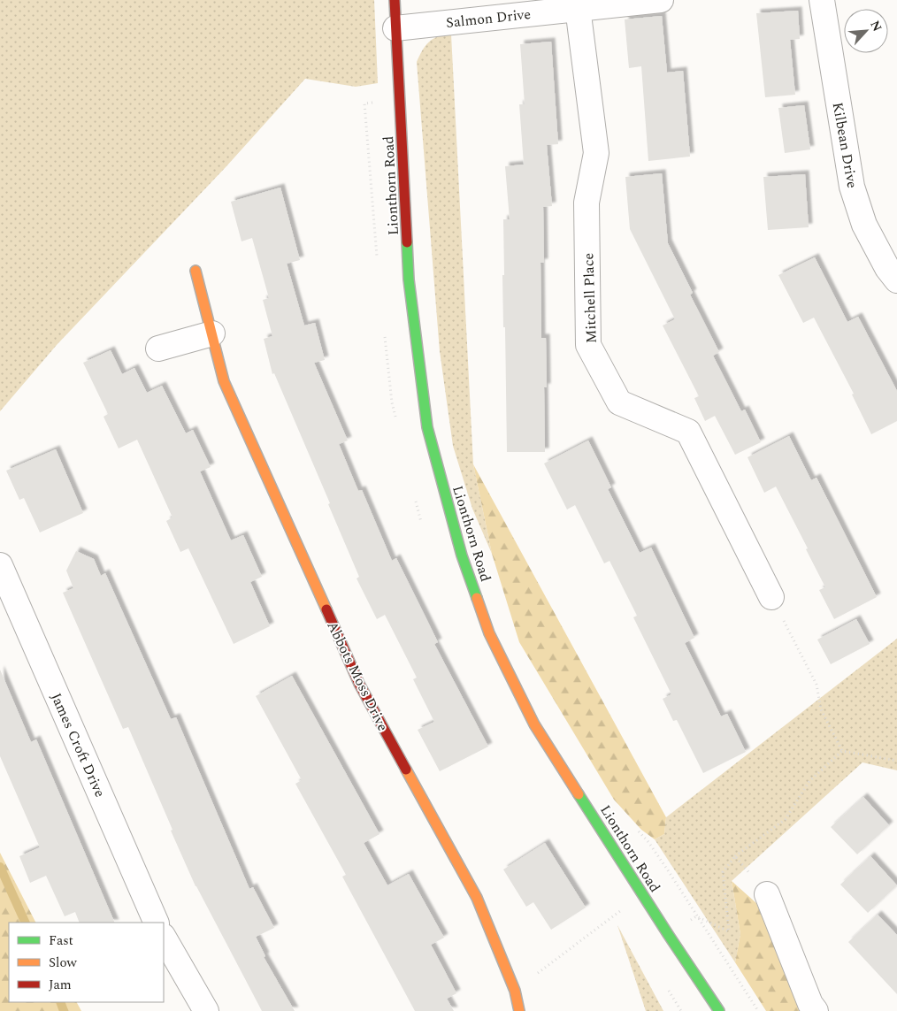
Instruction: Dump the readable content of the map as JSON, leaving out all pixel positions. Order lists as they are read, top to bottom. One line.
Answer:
{"streets":{"street":["Salmon Drive","Kilbean Drive","Lionthorn Road","Mitchell Place","Abbots Moss Drive","James Croft Drive"]},"crossings":[["Salmon Drive","Lionthorn Road"],["Salmon Drive","Mitchell Place"]],"legend":["Fast","Slow","Jam"],"north":"top right"}
